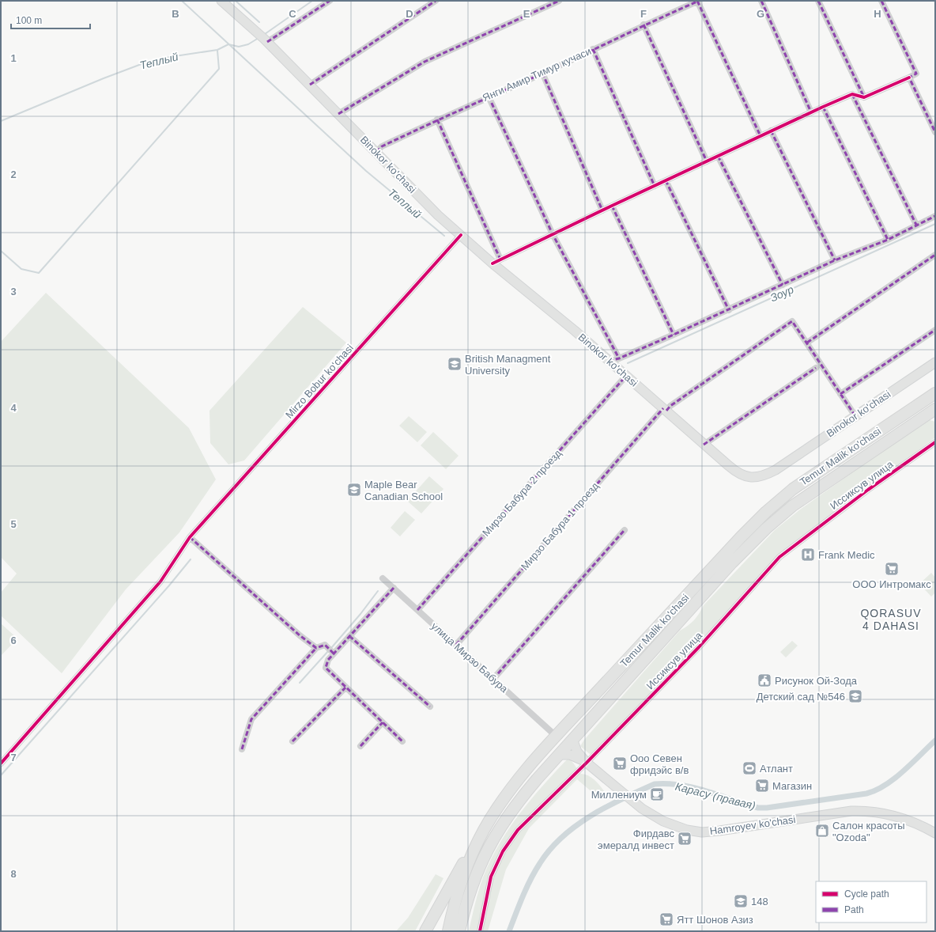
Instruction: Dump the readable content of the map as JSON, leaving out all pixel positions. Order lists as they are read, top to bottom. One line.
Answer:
{"streets":{"highway":["Temur Malik ko'chasi"],"main road":["Binokor ko'chasi","Hamroyev ko'chasi"],"street":["Янги Амир Тимур кучаси","Mirzo Bobur ko‘chasi","Иссиксув улица","Мирзо Бабура 2 проезд","Мирзо Бабура 1 проезд","улица Мирзо Бабура"]},"crossings":[["Янги Амир Тимур кучаси","Binokor ko'chasi"],["Binokor ko'chasi","Mirzo Bobur ko‘chasi"],["Binokor ko'chasi","Мирзо Бабура 2 проезд"],["Binokor ko'chasi","Мирзо Бабура 1 проезд"],["Temur Malik ko'chasi","улица Мирзо Бабура"],["Temur Malik ko'chasi","Hamroyev ko'chasi"],["Иссиксув улица","Hamroyev ko'chasi"],["Мирзо Бабура 2 проезд","улица Мирзо Бабура"],["Мирзо Бабура 1 проезд","улица Мирзо Бабура"]],"districts":["QORASUV 4 DAHASI"],"water":["Теплый","Зоур","Карасу (правая)"],"places":{"school or university":["British Managment University","Maple Bear Canadian School","Детский сад №546","148"],"hospital":["Frank Medic"],"supermarket":["ООО Интромакс","Ооо Севен фридэйс в/в","Магазин","Фирдавс эмералд инвест","Ятт Шонов Азиз"],"public building":["Рисунок Ой-Зода"],"sports":["Атлант"],"cafe":["Миллениум"],"shop":["Салон красоты \"Ozoda\""]},"legend":["Cycle path","Path"],"scale_bar":"100 m","grid":{"columns":["B","C","D","E","F","G","H"],"rows":["1","2","3","4","5","6","7","8"]}}
